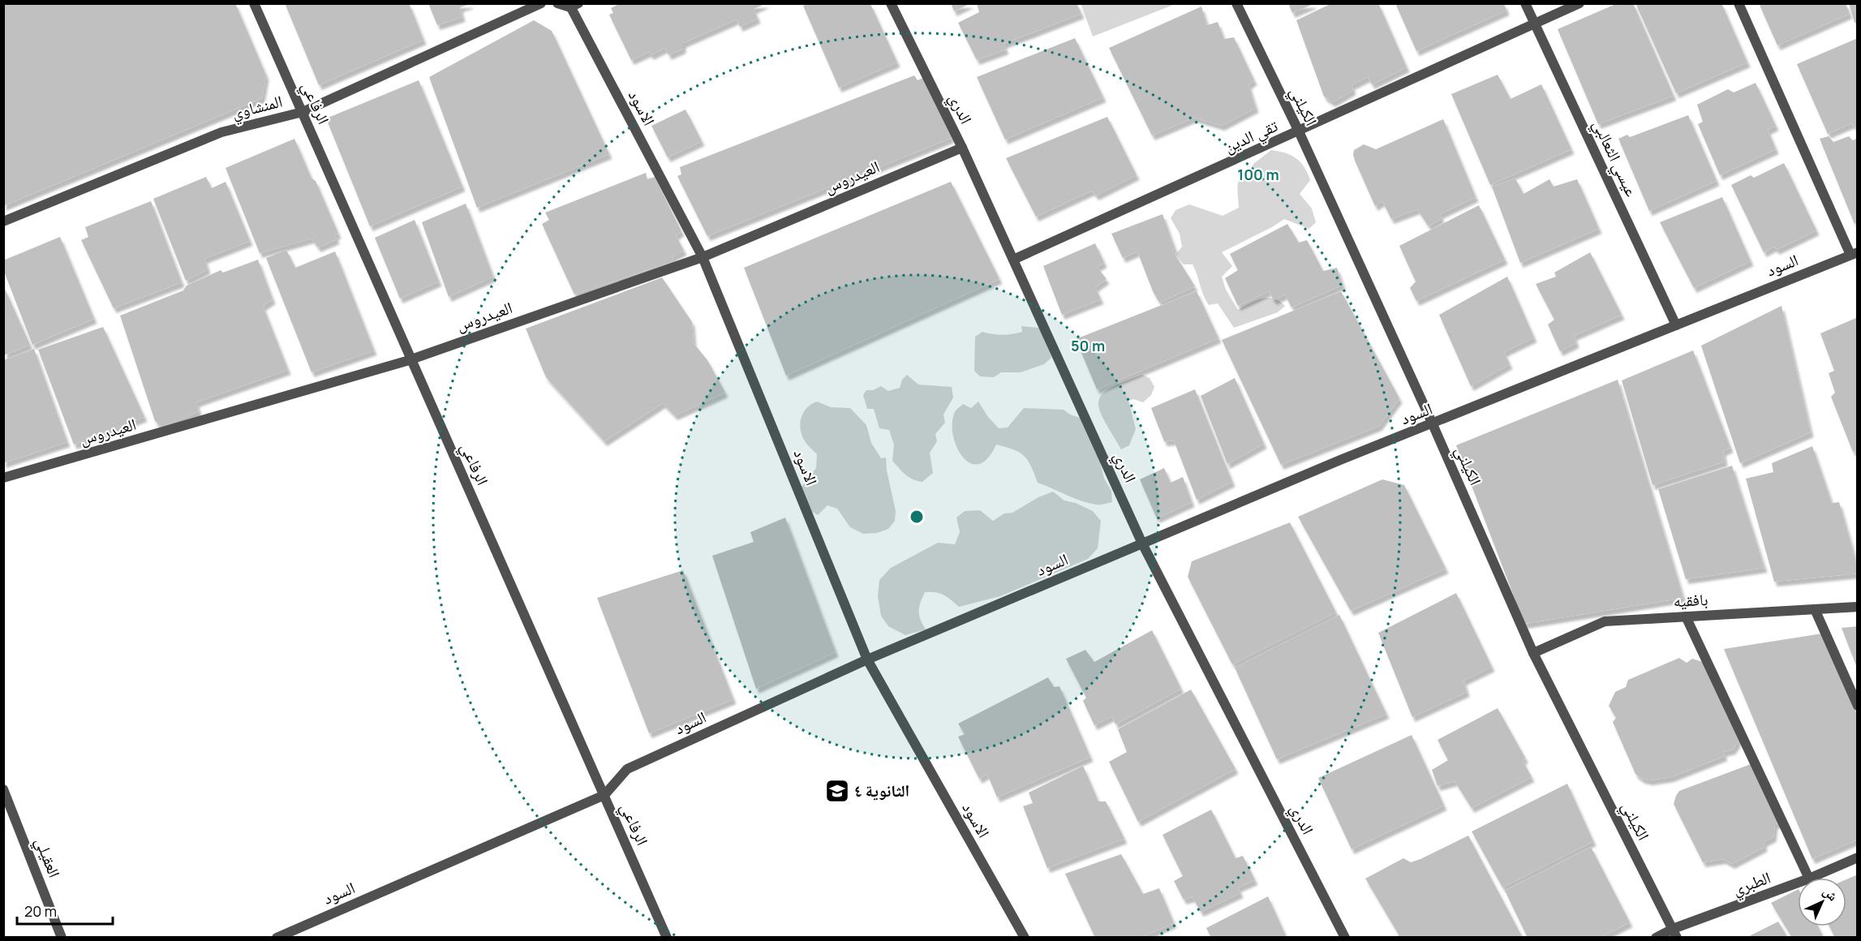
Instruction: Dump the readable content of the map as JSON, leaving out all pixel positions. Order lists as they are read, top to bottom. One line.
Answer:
{"streets":{"street":["الرفاعي","الكيلني","المنشاوي","الاسود","الدري","تقي الدين","عيسي الثعالبي","العيدروس","السود","بافقيه","العقيلي","الطبري"]},"crossings":[["الرفاعي","المنشاوي"],["الرفاعي","العيدروس"],["الرفاعي","السود"],["الكيلني","تقي الدين"],["الكيلني","السود"],["الكيلني","بافقيه"],["الكيلني","الطبري"],["الاسود","العيدروس"],["الاسود","السود"],["الدري","تقي الدين"],["الدري","العيدروس"],["الدري","السود"],["تقي الدين","عيسي الثعالبي"],["عيسي الثعالبي","السود"]],"places":{"school or university":["الثانوية ٤"]},"scale_bar":"20 m","north":"top right","rings":["100 m","50 m"]}
